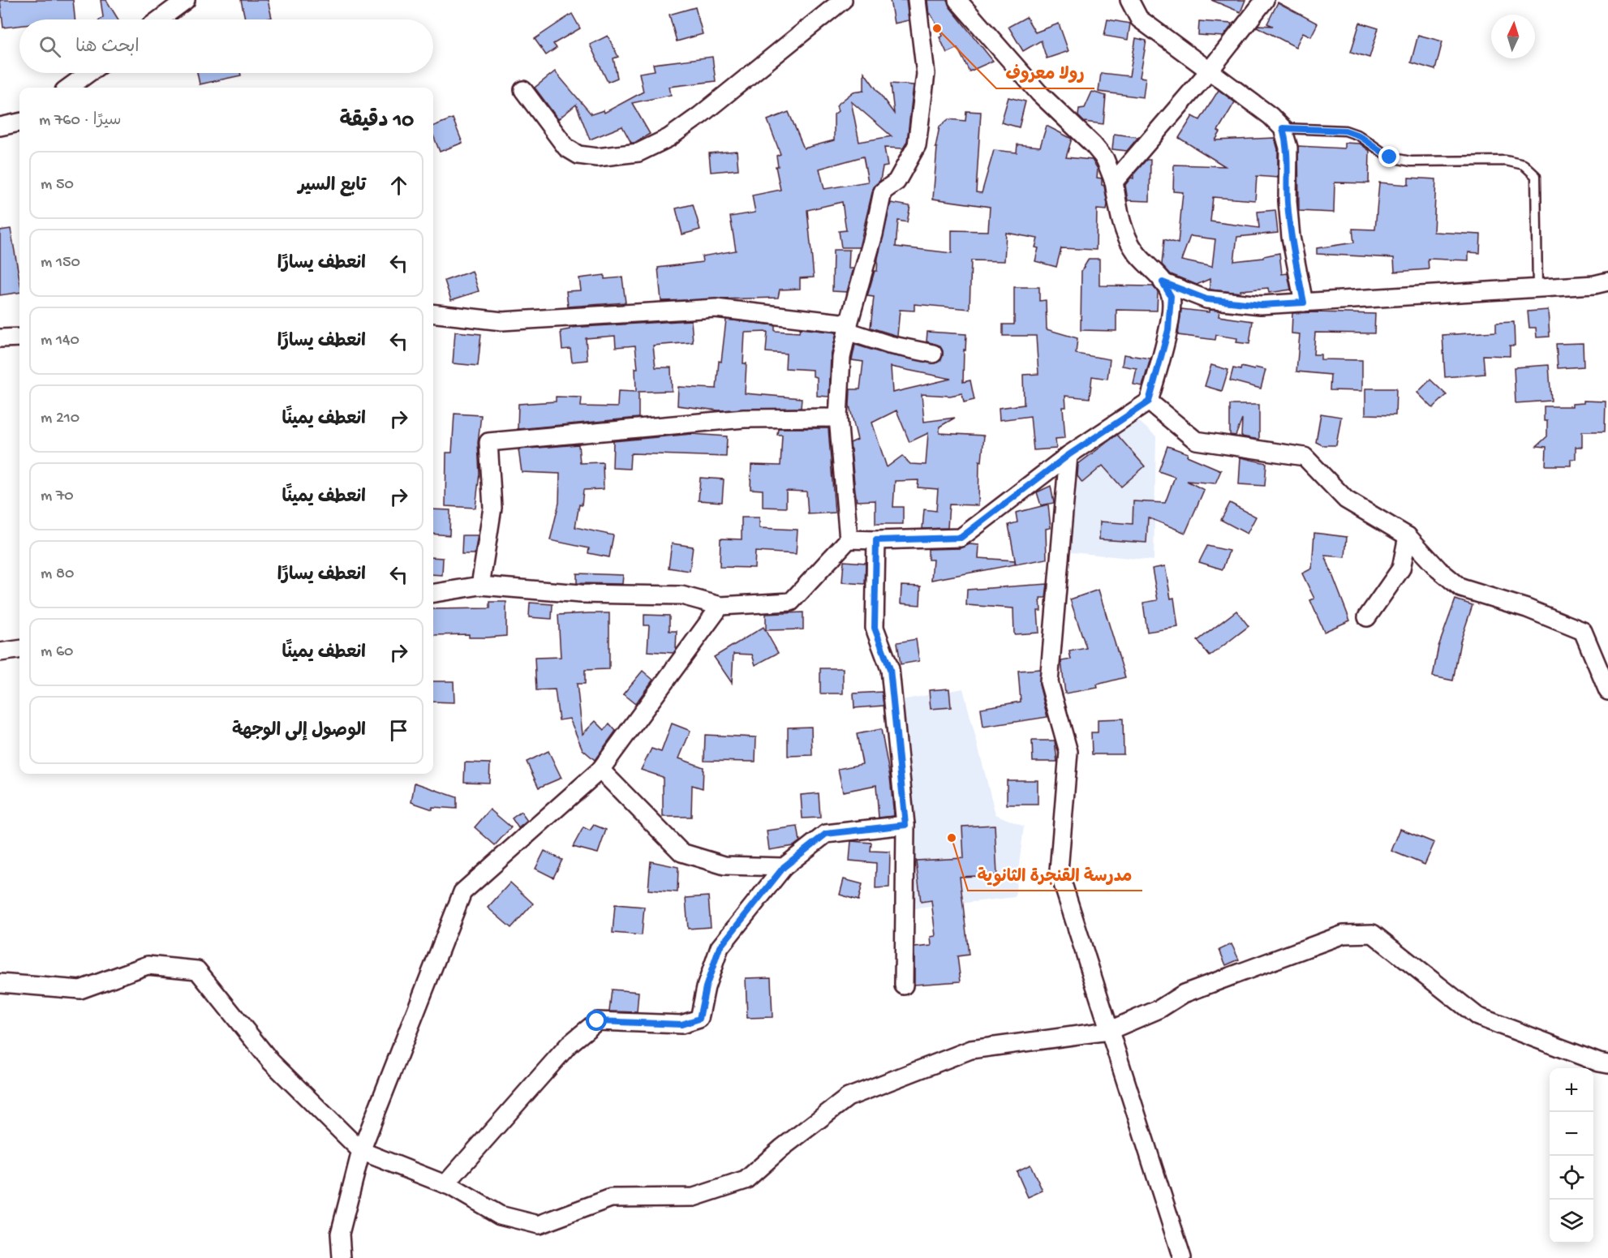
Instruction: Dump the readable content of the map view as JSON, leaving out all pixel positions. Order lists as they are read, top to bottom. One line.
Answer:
{"places":["رولا معروف","مدرسة القنجرة الثانوية"],"north":"top","page":{"search":"ابحث هنا","heading":["10 دقيقة","سيرًا · 760 m"],"list":[["تابع السير","50 m"],["انعطف يسارًا","150 m"],["انعطف يسارًا","140 m"],["انعطف يمينًا","210 m"],["انعطف يمينًا","70 m"],["انعطف يسارًا","80 m"],["انعطف يمينًا","60 m"],"الوصول إلى الوجهة"],"map_buttons":["+","−"]}}
